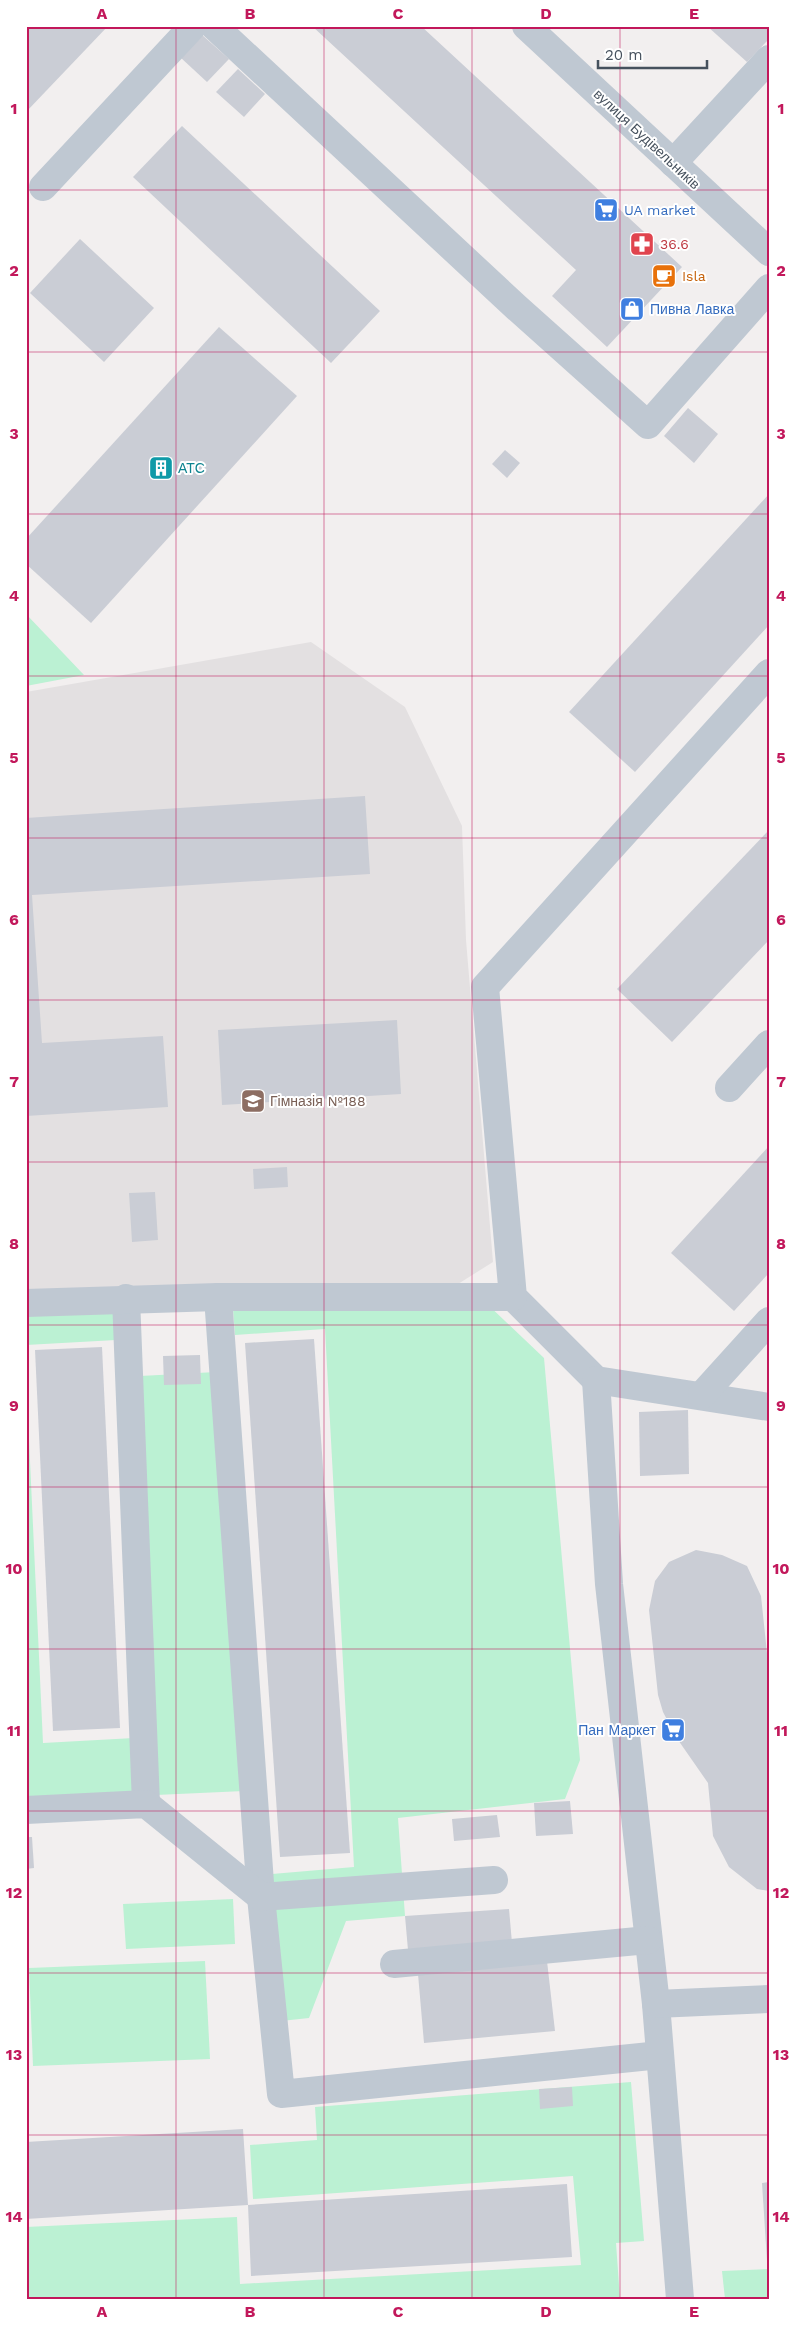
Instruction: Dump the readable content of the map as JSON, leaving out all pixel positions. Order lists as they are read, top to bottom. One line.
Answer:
{"streets":{"street":["вулиця Будівельників"]},"places":{"supermarket":["UA market","Пан Маркет"],"pharmacy":["36.6"],"cafe":["Isla"],"shop":["Пивна Лавка"],"building":["АТС"],"school or university":["Гімназія №188"]},"scale_bar":"20 m","grid":{"columns":["A","B","C","D","E"],"rows":["1","2","3","4","5","6","7","8","9","10","11","12","13","14"]}}
